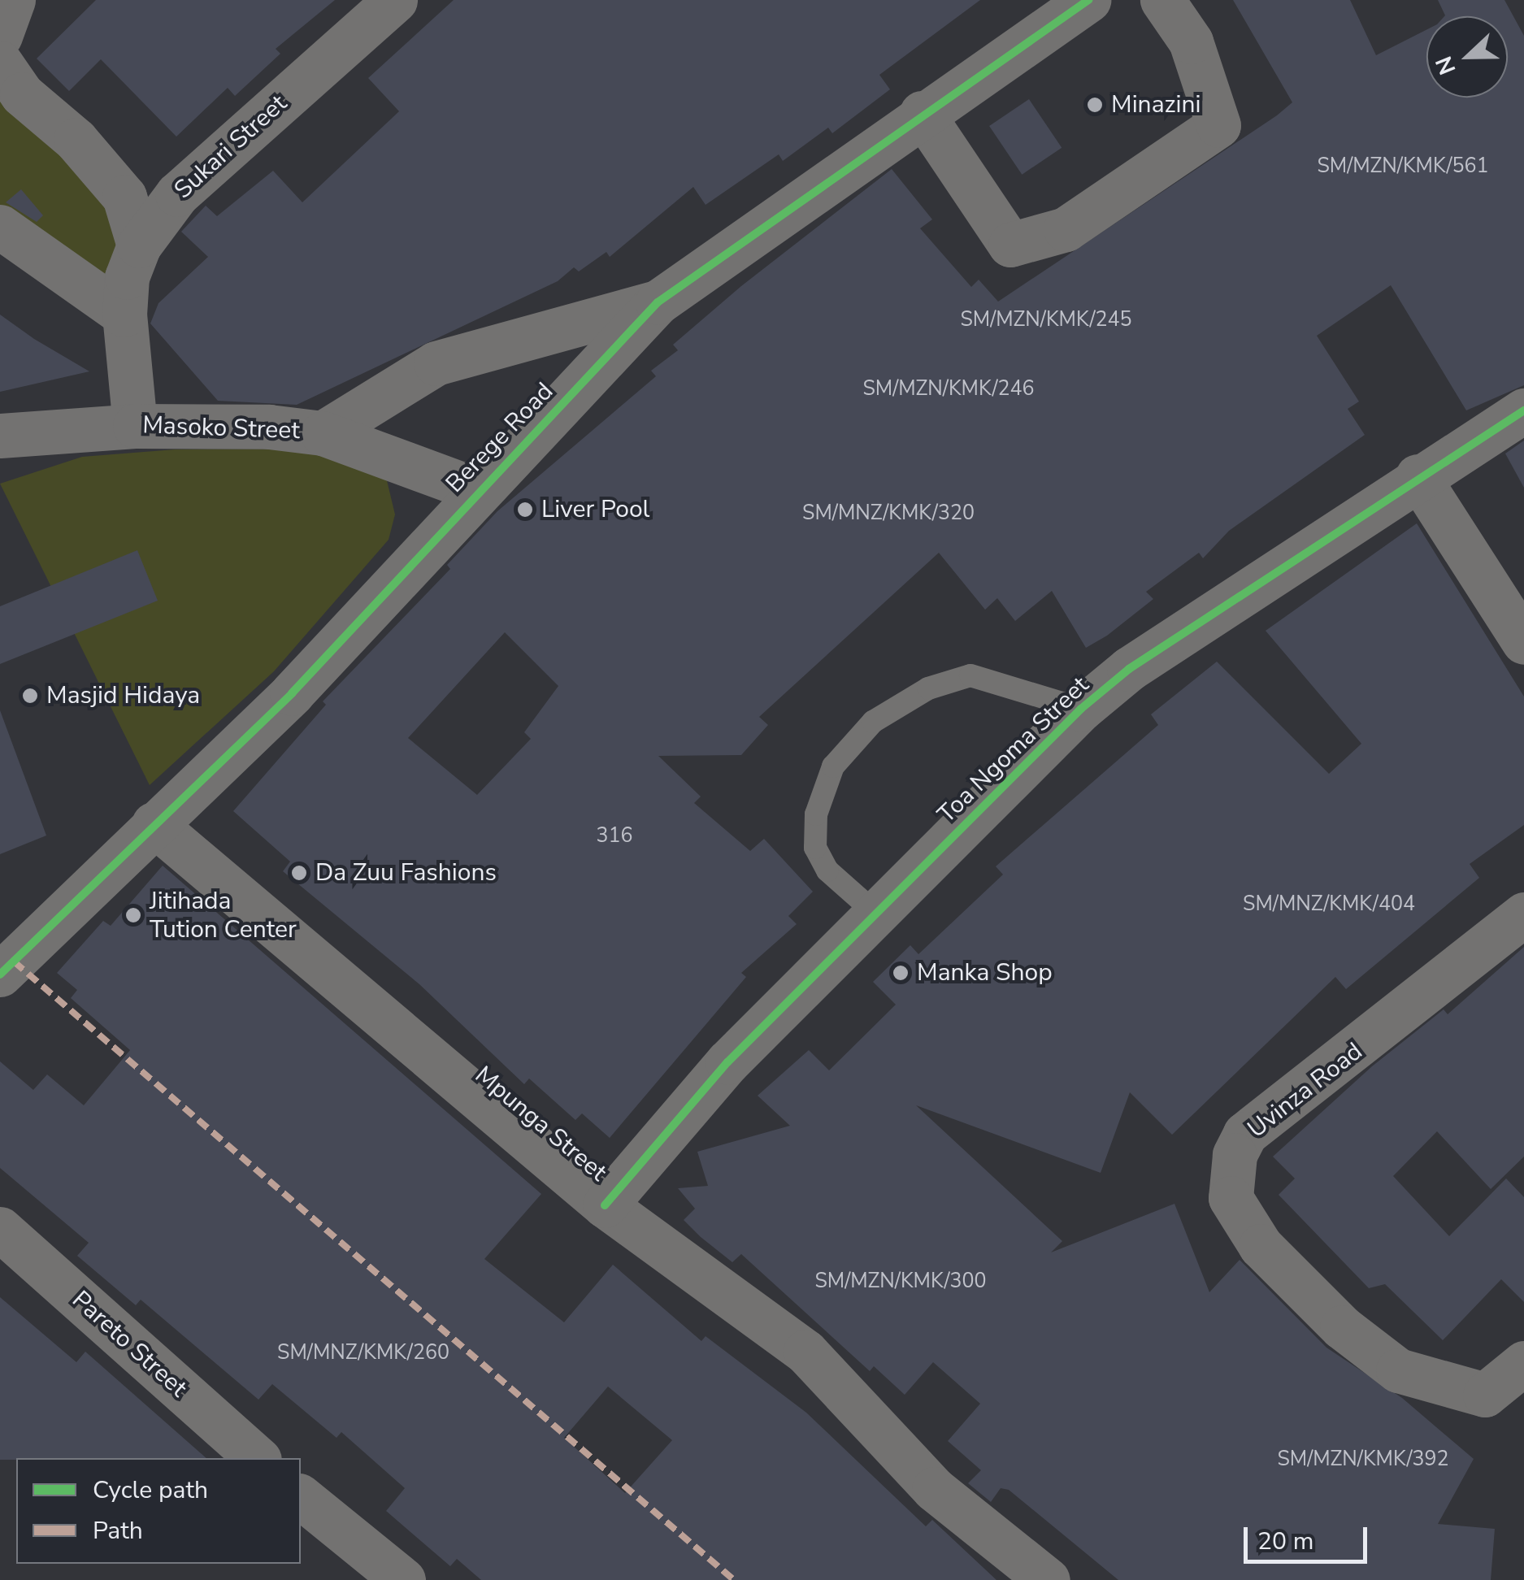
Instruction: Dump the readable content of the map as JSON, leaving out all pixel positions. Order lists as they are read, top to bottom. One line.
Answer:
{"streets":{"street":["Sukari Street","Masoko Street","Berege Road","Toa Ngoma Street","Uvinza Road","Mpunga Street","Pareto Street"]},"crossings":[["Sukari Street","Masoko Street"],["Masoko Street","Berege Road"],["Berege Road","Mpunga Street"],["Toa Ngoma Street","Mpunga Street"]],"places":["Minazini","Liver Pool","Masjid Hidaya","Da Zuu Fashions","Jitihada Tution Center","Manka Shop"],"house_numbers":["SM/MZN/KMK/561","SM/MZN/KMK/245","SM/MZN/KMK/246","SM/MNZ/KMK/320","316","SM/MNZ/KMK/404","SM/MZN/KMK/300","SM/MNZ/KMK/260","SM/MZN/KMK/392"],"legend":["Cycle path","Path"],"scale_bar":"20 m","north":"left"}
